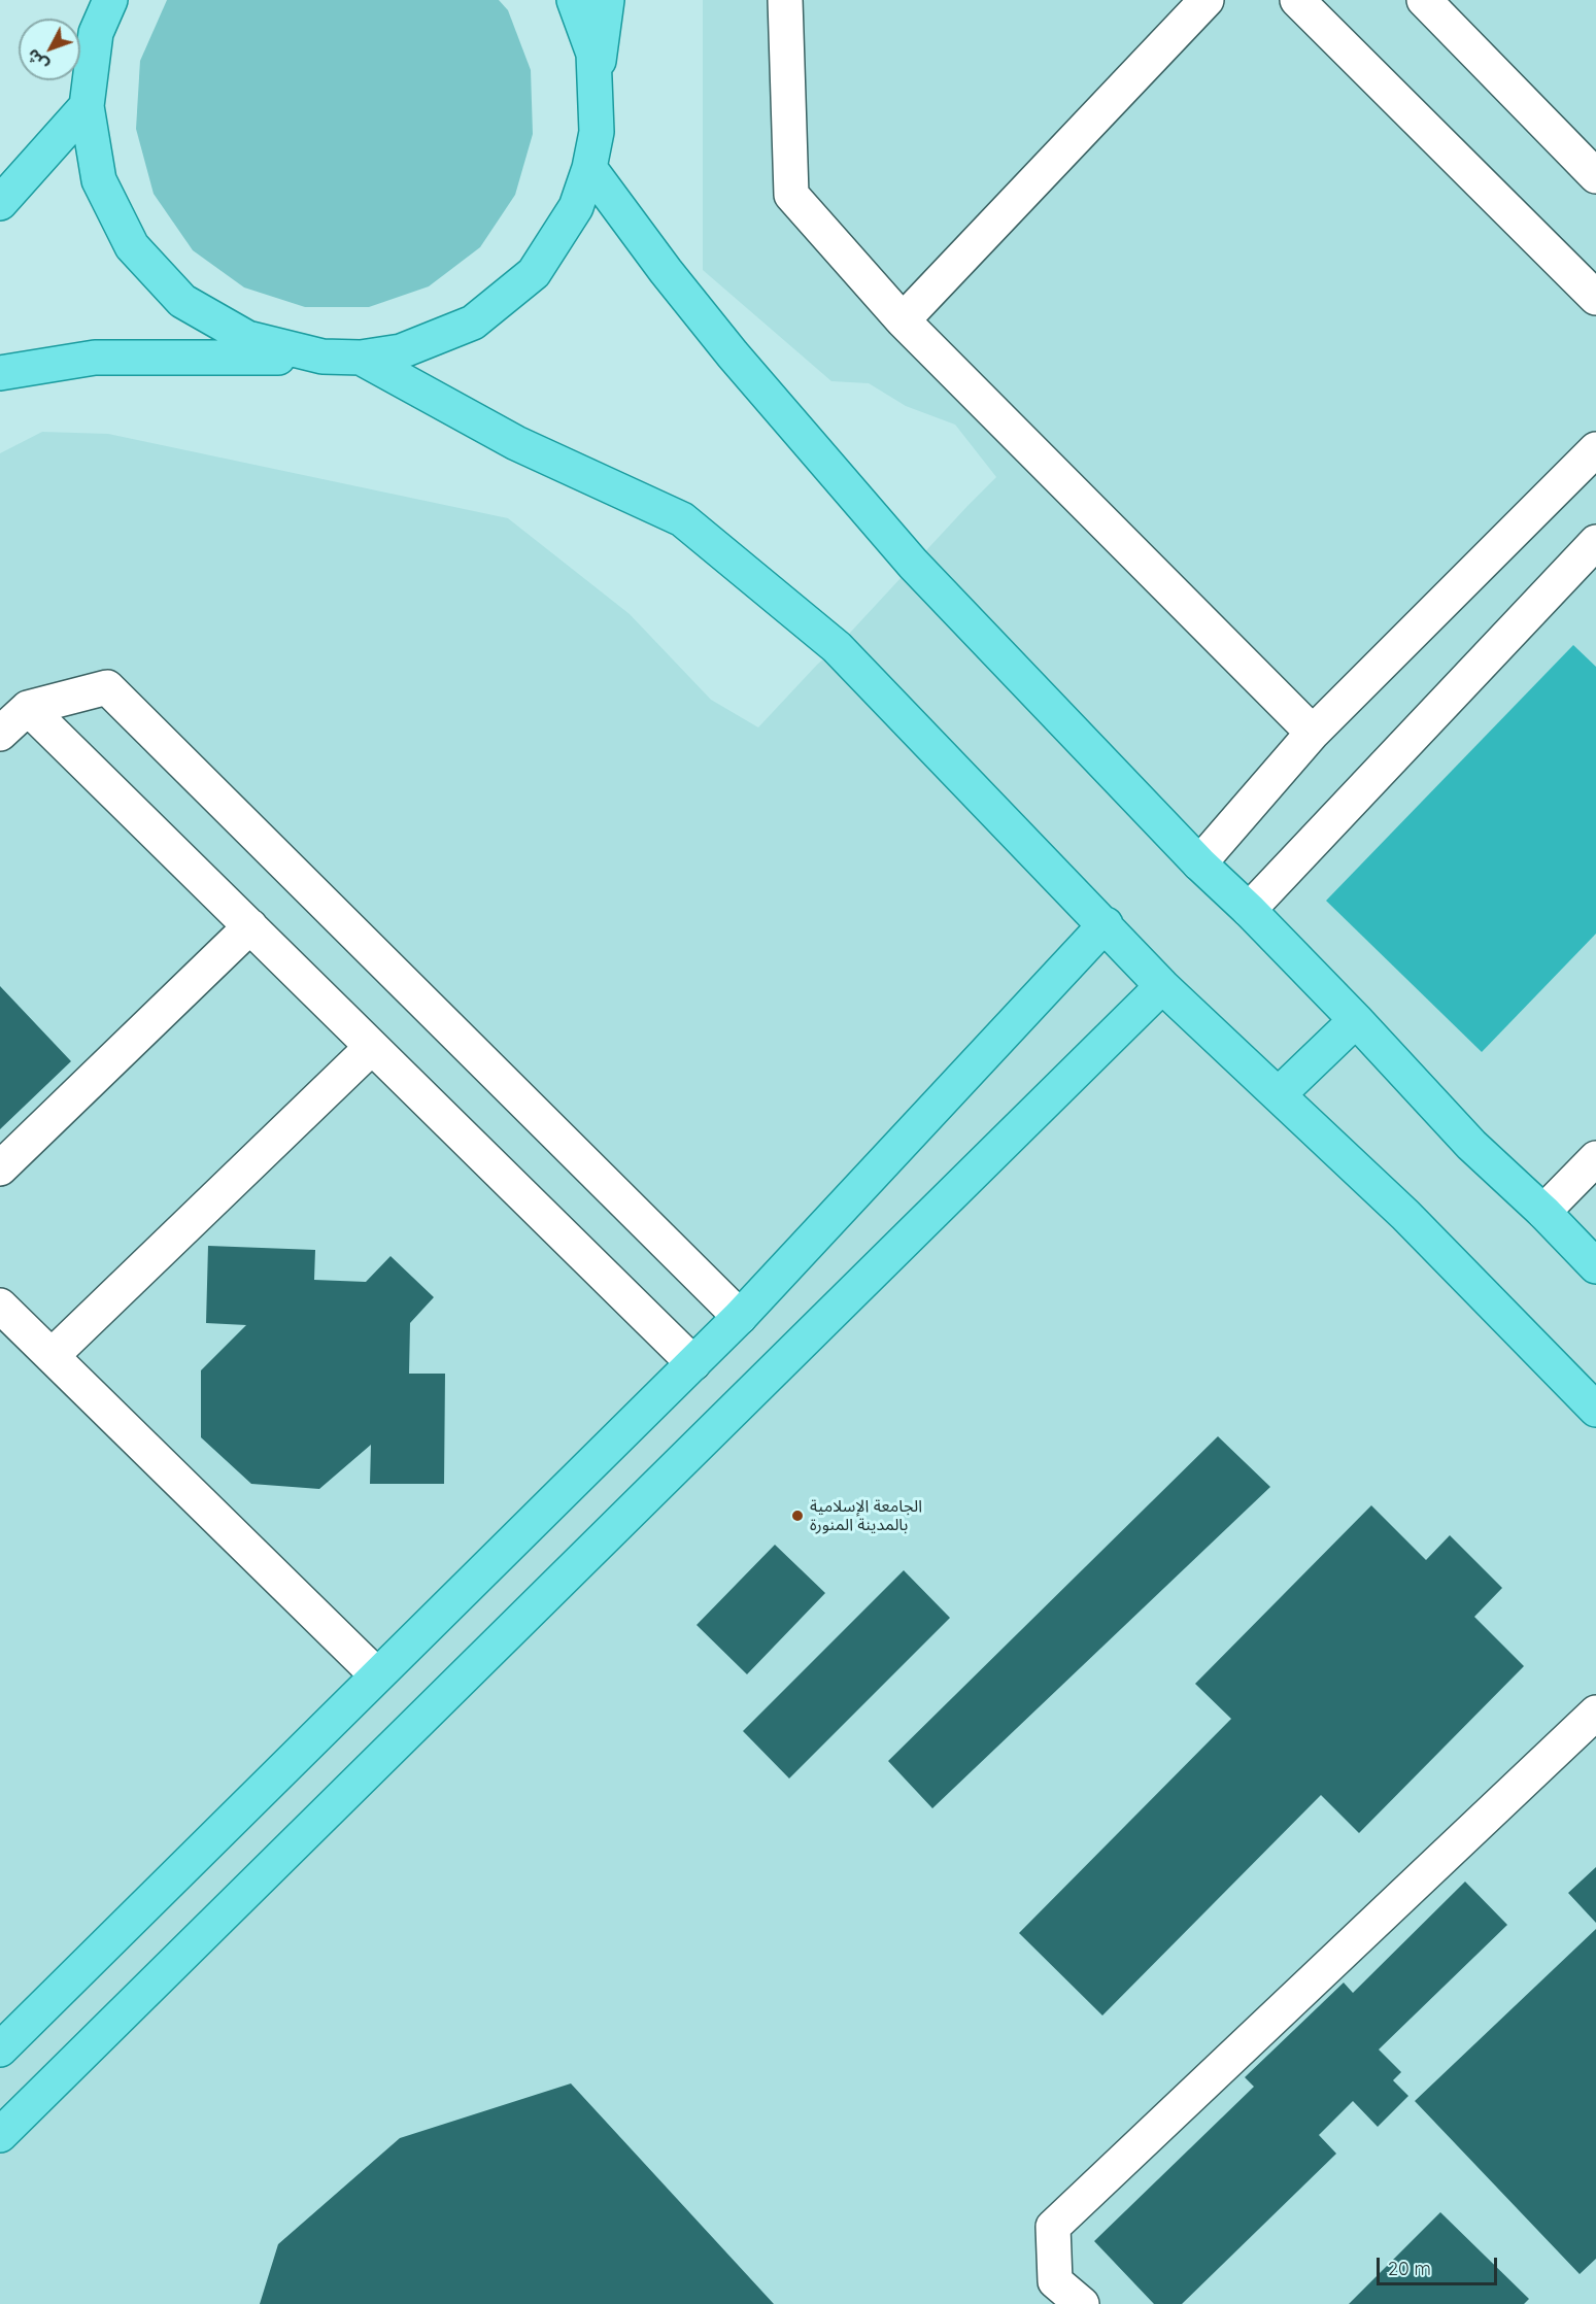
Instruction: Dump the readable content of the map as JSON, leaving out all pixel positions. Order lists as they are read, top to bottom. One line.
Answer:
{"places":["الجامعة الإسلامية بالمدينة المنورة"],"scale_bar":"20 m","north":"bottom left"}
